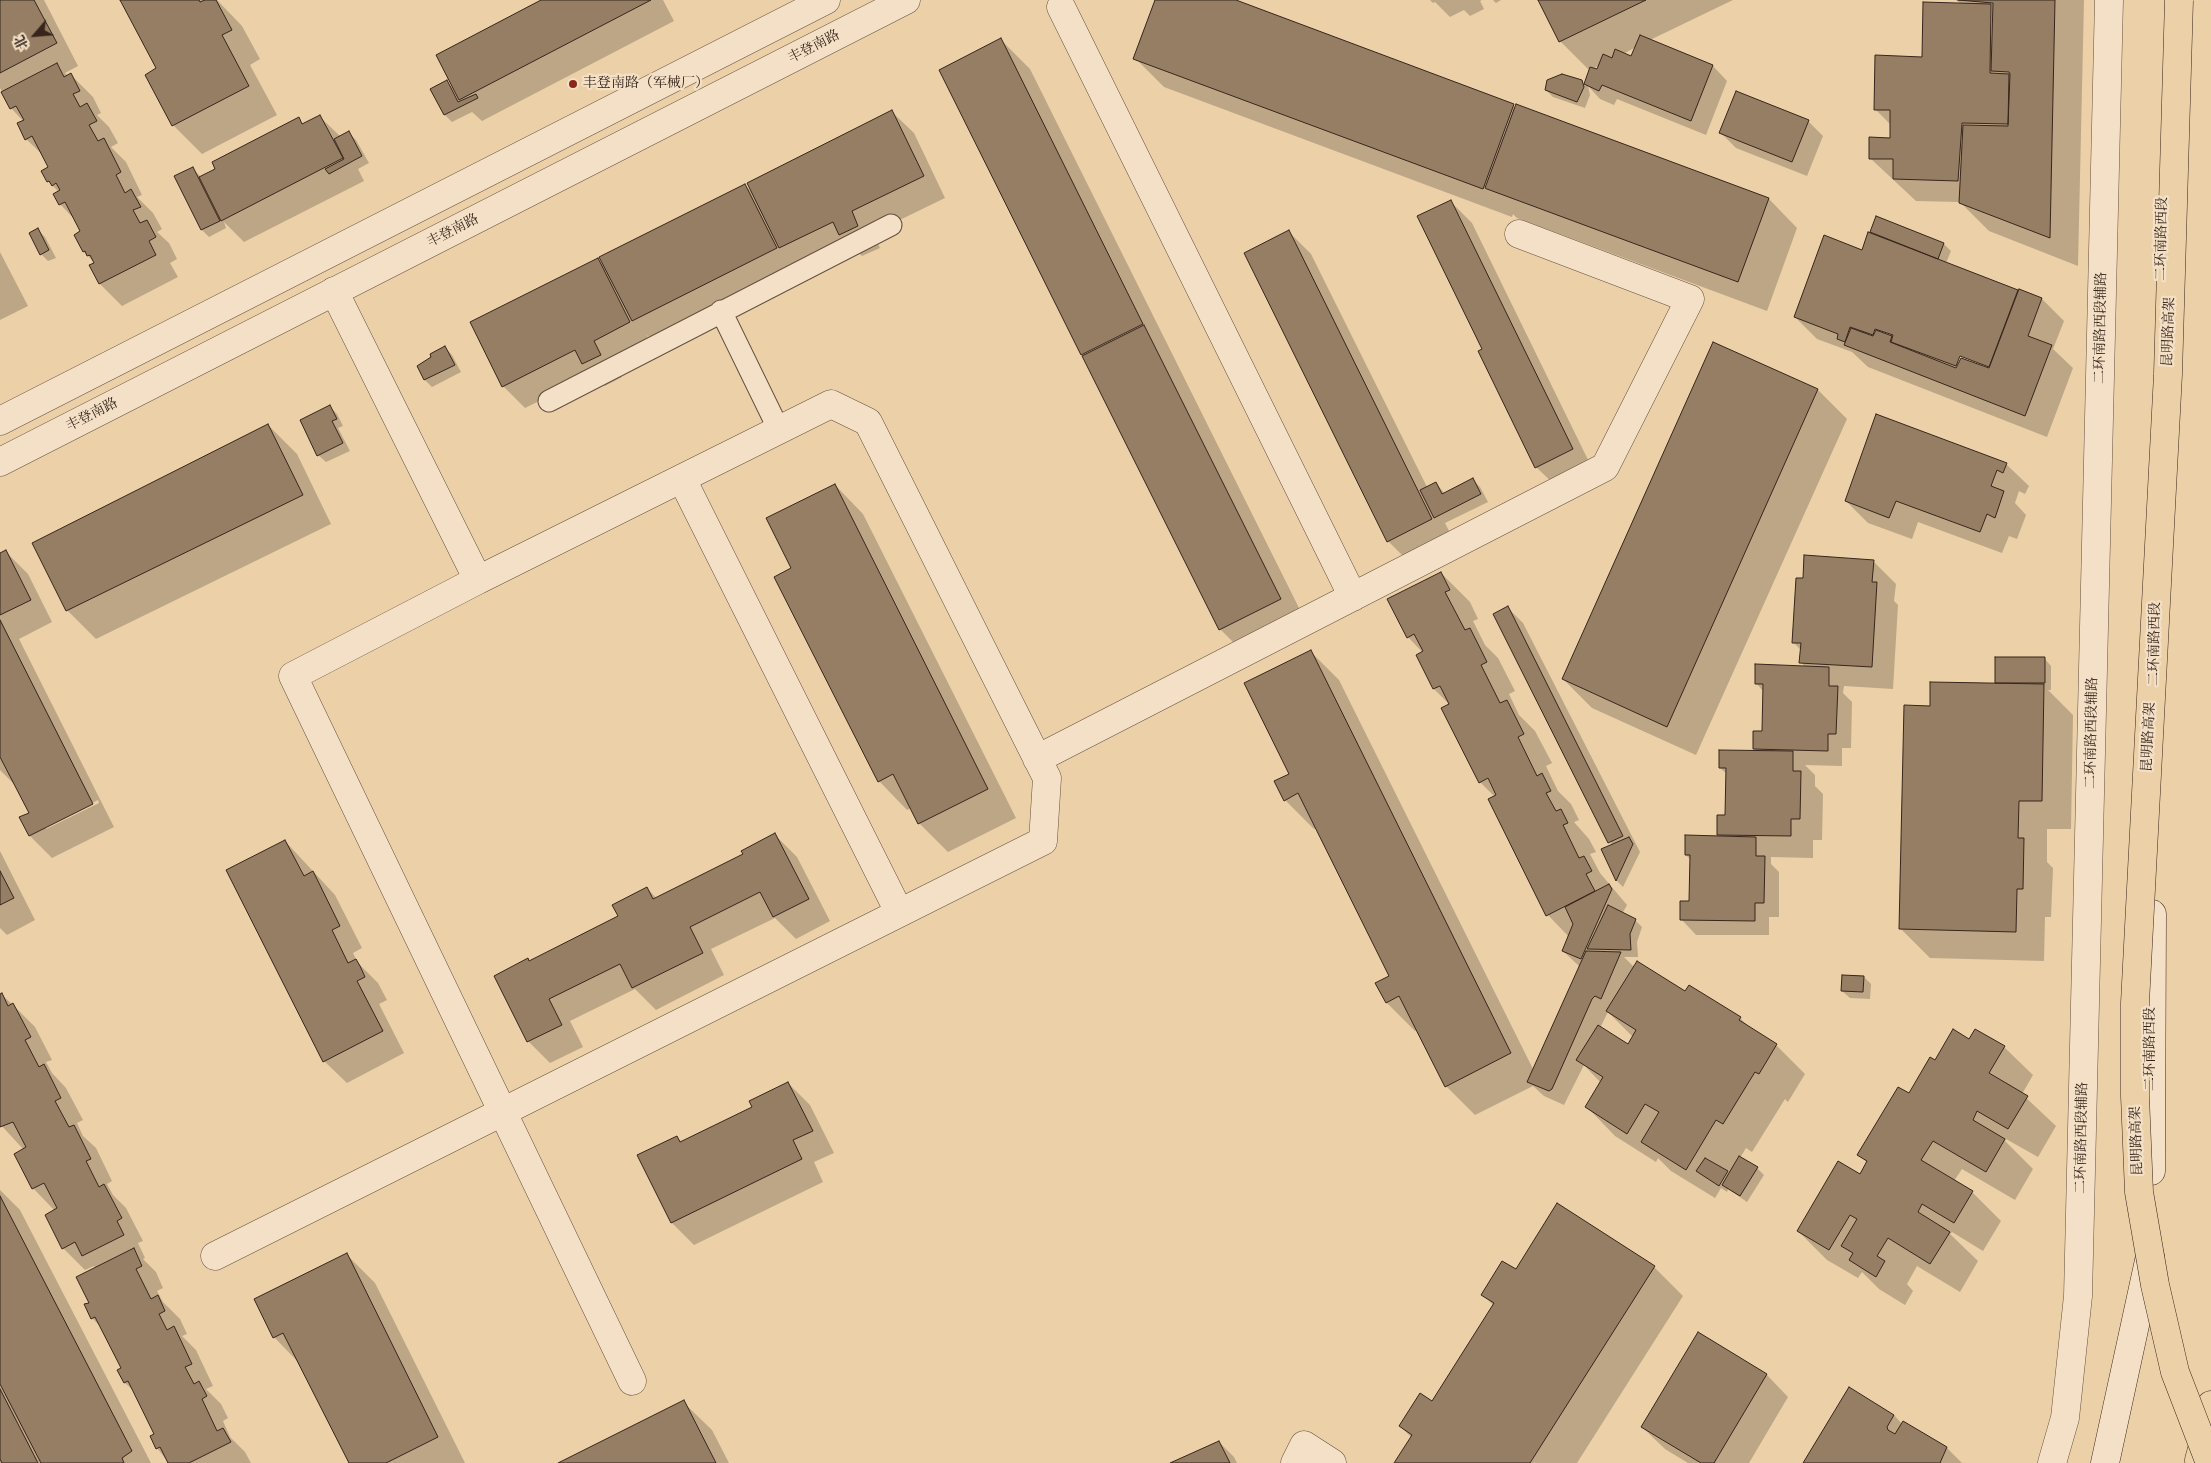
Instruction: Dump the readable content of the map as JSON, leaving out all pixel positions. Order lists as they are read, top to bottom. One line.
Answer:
{"streets":{"highway":["昆明路高架"],"street":["丰登南路","二环南路西段","二环南路西段辅路"]},"places":["丰登南路（军械厂）"],"north":"bottom left"}
